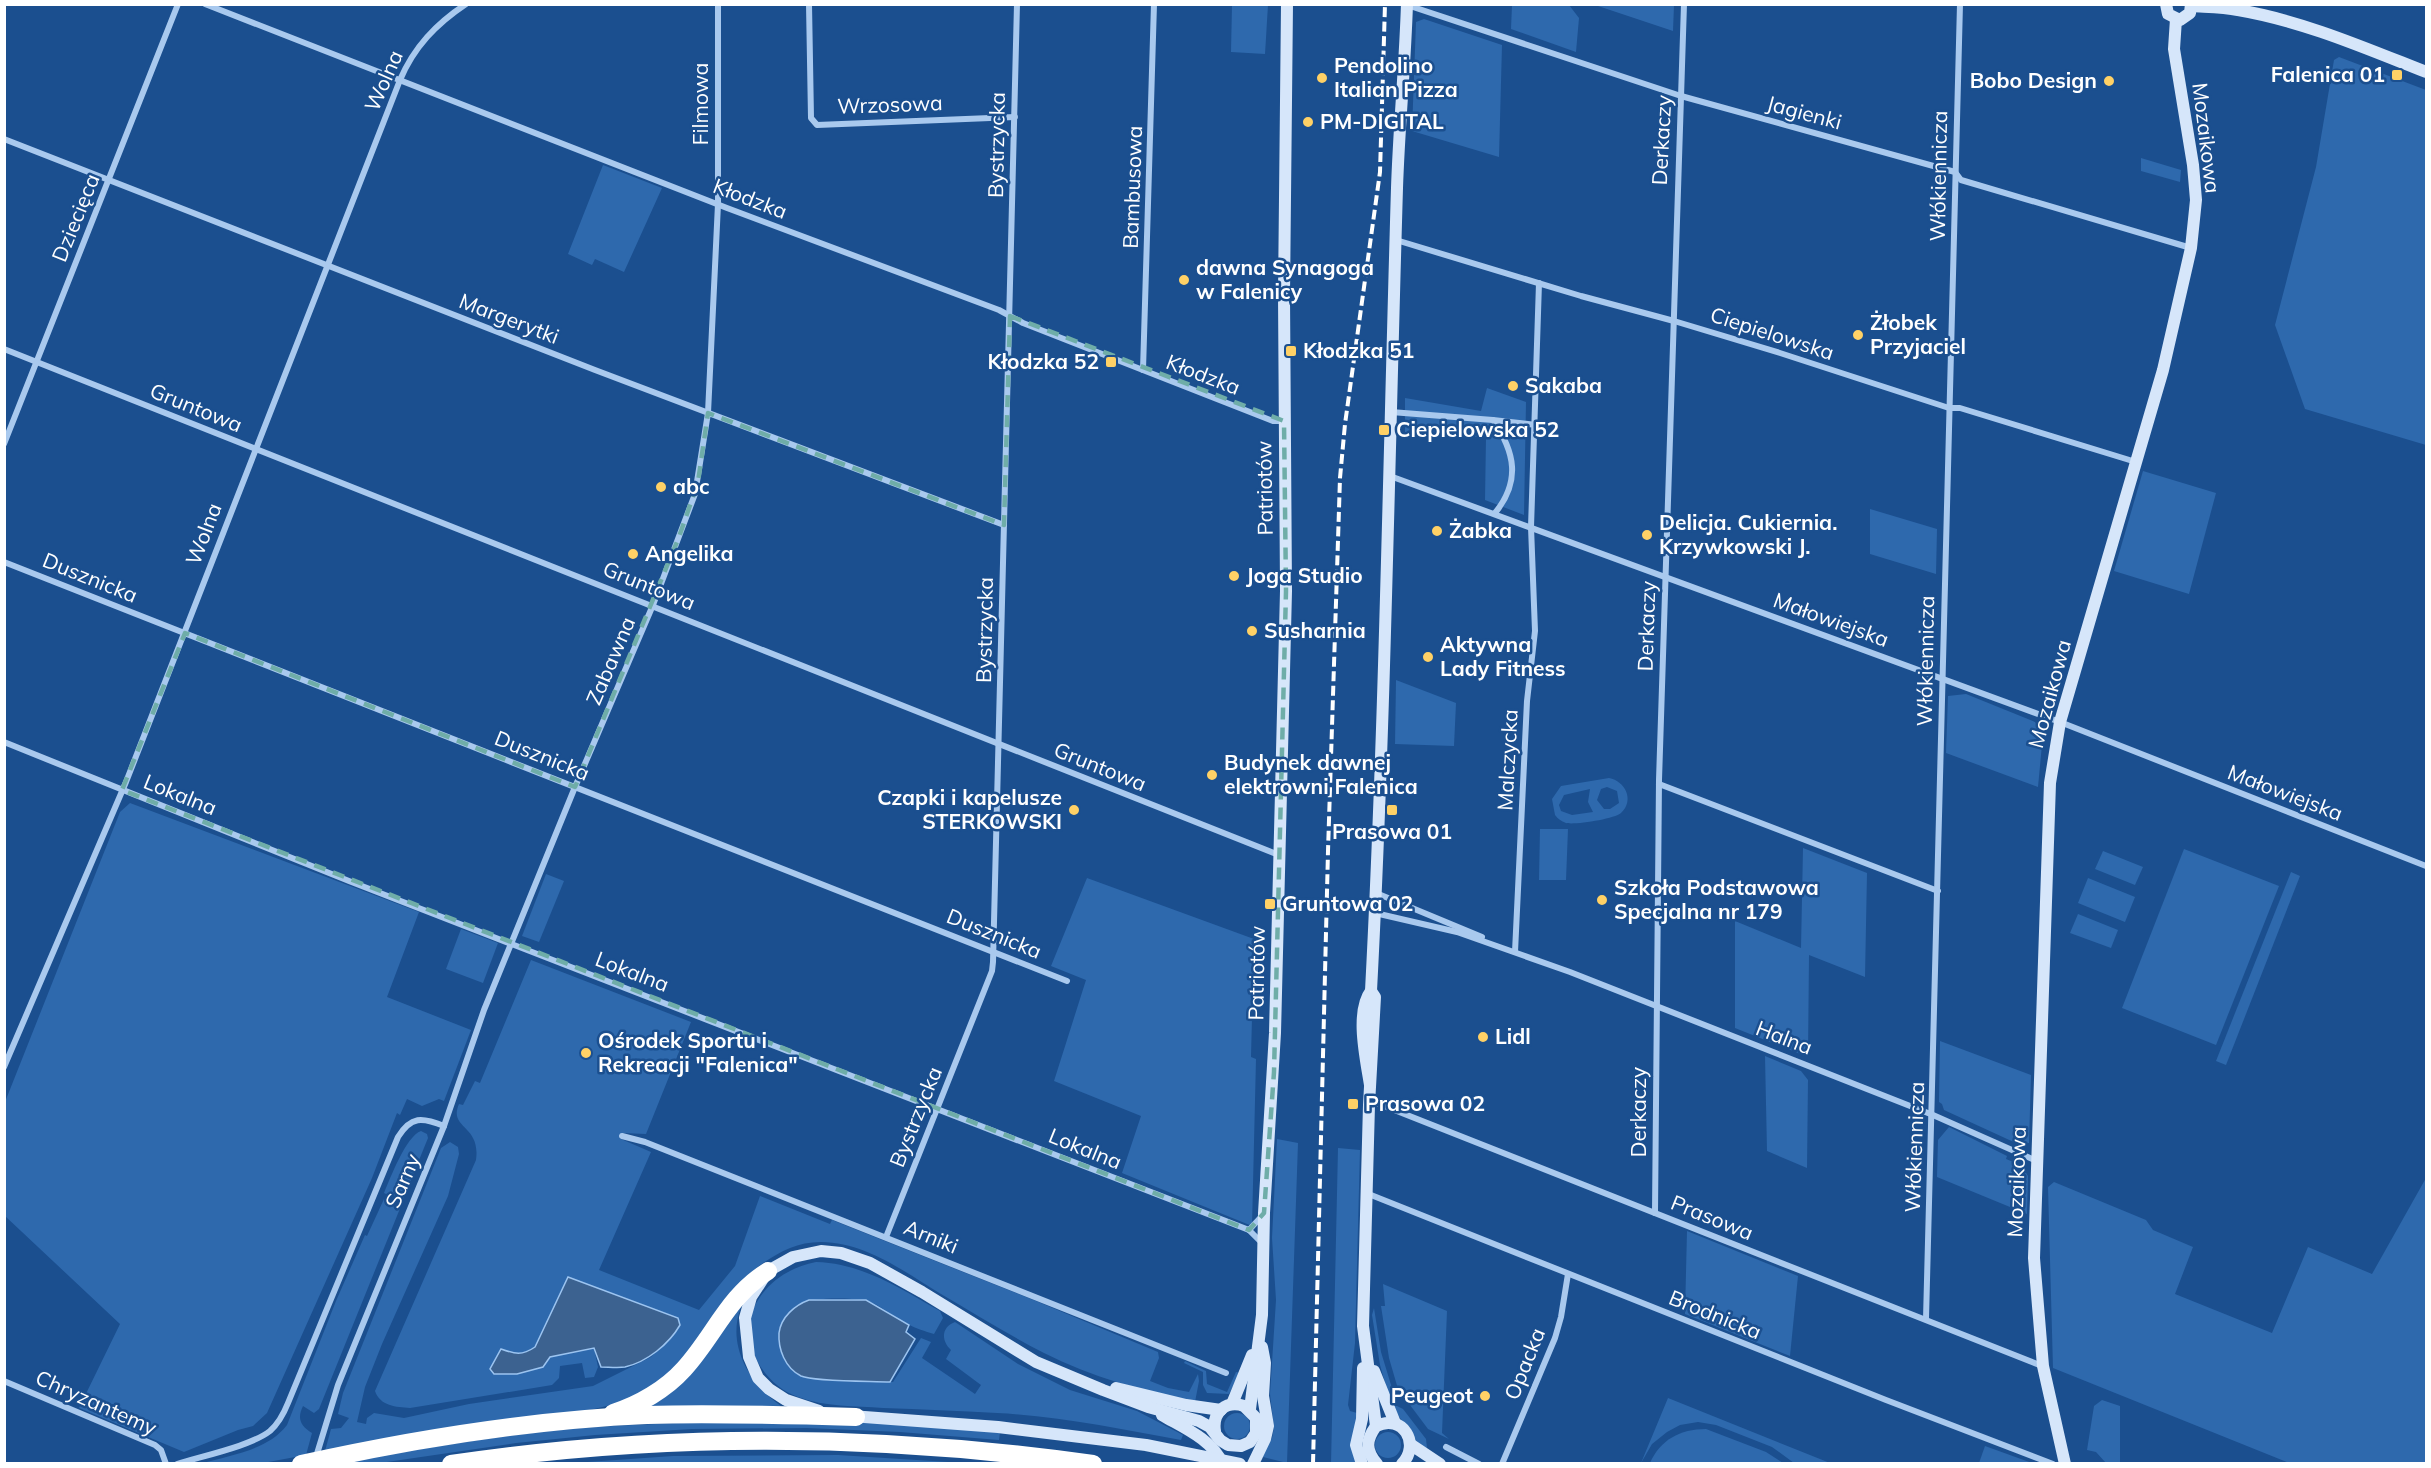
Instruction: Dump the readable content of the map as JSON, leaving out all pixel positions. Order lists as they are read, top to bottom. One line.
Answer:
{"streets":{"main road":["Mozaikowa","Patriotów"],"street":["Wolna","Filmowa","Wrzosowa","Jagienki","Derkaczy","Bystrzycka","Włókiennicza","Bambusowa","Kłodzka","Dziecięca","Margerytki","Ciepielowska","Gruntowa","Dusznicka","Małowiejska","Zabawna","Malczycka","Lokalna","Halna","Sarny","Prasowa","Arniki","Brodnicka","Opacka","Chryzantemy"]},"crossings":[["Wolna","Kłodzka"],["Wolna","Margerytki"],["Wolna","Gruntowa"],["Wolna","Dusznicka"],["Wolna","Lokalna"],["Filmowa","Kłodzka"],["Filmowa","Zabawna"],["Wrzosowa","Bystrzycka"],["Jagienki","Mozaikowa"],["Jagienki","Derkaczy"],["Jagienki","Włókiennicza"],["Mozaikowa","Ciepielowska"],["Mozaikowa","Małowiejska"],["Mozaikowa","Halna"],["Mozaikowa","Prasowa"],["Derkaczy","Ciepielowska"],["Derkaczy","Małowiejska"],["Derkaczy","Halna"],["Derkaczy","Prasowa"],["Bystrzycka","Kłodzka"],["Bystrzycka","Margerytki"],["Bystrzycka","Gruntowa"],["Bystrzycka","Dusznicka"],["Bystrzycka","Lokalna"],["Bystrzycka","Arniki"],["Włókiennicza","Ciepielowska"],["Włókiennicza","Małowiejska"],["Włókiennicza","Halna"],["Włókiennicza","Prasowa"],["Bambusowa","Kłodzka"],["Kłodzka","Patriotów"],["Kłodzka","Zabawna"],["Dziecięca","Margerytki"],["Dziecięca","Gruntowa"],["Margerytki","Zabawna"],["Ciepielowska","Malczycka"],["Gruntowa","Patriotów"],["Gruntowa","Zabawna"],["Patriotów","Lokalna"],["Dusznicka","Zabawna"],["Małowiejska","Malczycka"],["Zabawna","Lokalna"],["Zabawna","Sarny"],["Malczycka","Halna"],["Lokalna","Sarny"],["Brodnicka","Opacka"]],"places":{"transit":["Falenica 01","Kłodzka 51","Kłodzka 52","Ciepielowska 52","Prasowa 01","Gruntowa 02","Prasowa 02"],"other":["Pendolino Italian Pizza","Bobo Design","PM-DIGITAL","dawna Synagoga w Falenicy","Żłobek Przyjaciel","Sakaba","abc","Żabka","Delicja. Cukiernia. Krzywkowski J.","Angelika","Joga Studio","Susharnia","Aktywna Lady Fitness","Budynek dawnej elektrowni Falenica","Czapki i kapelusze STERKOWSKI","Szkoła Podstawowa Specjalna nr 179","Lidl","Ośrodek Sportu i Rekreacji \"Falenica\"","Peugeot"]}}
